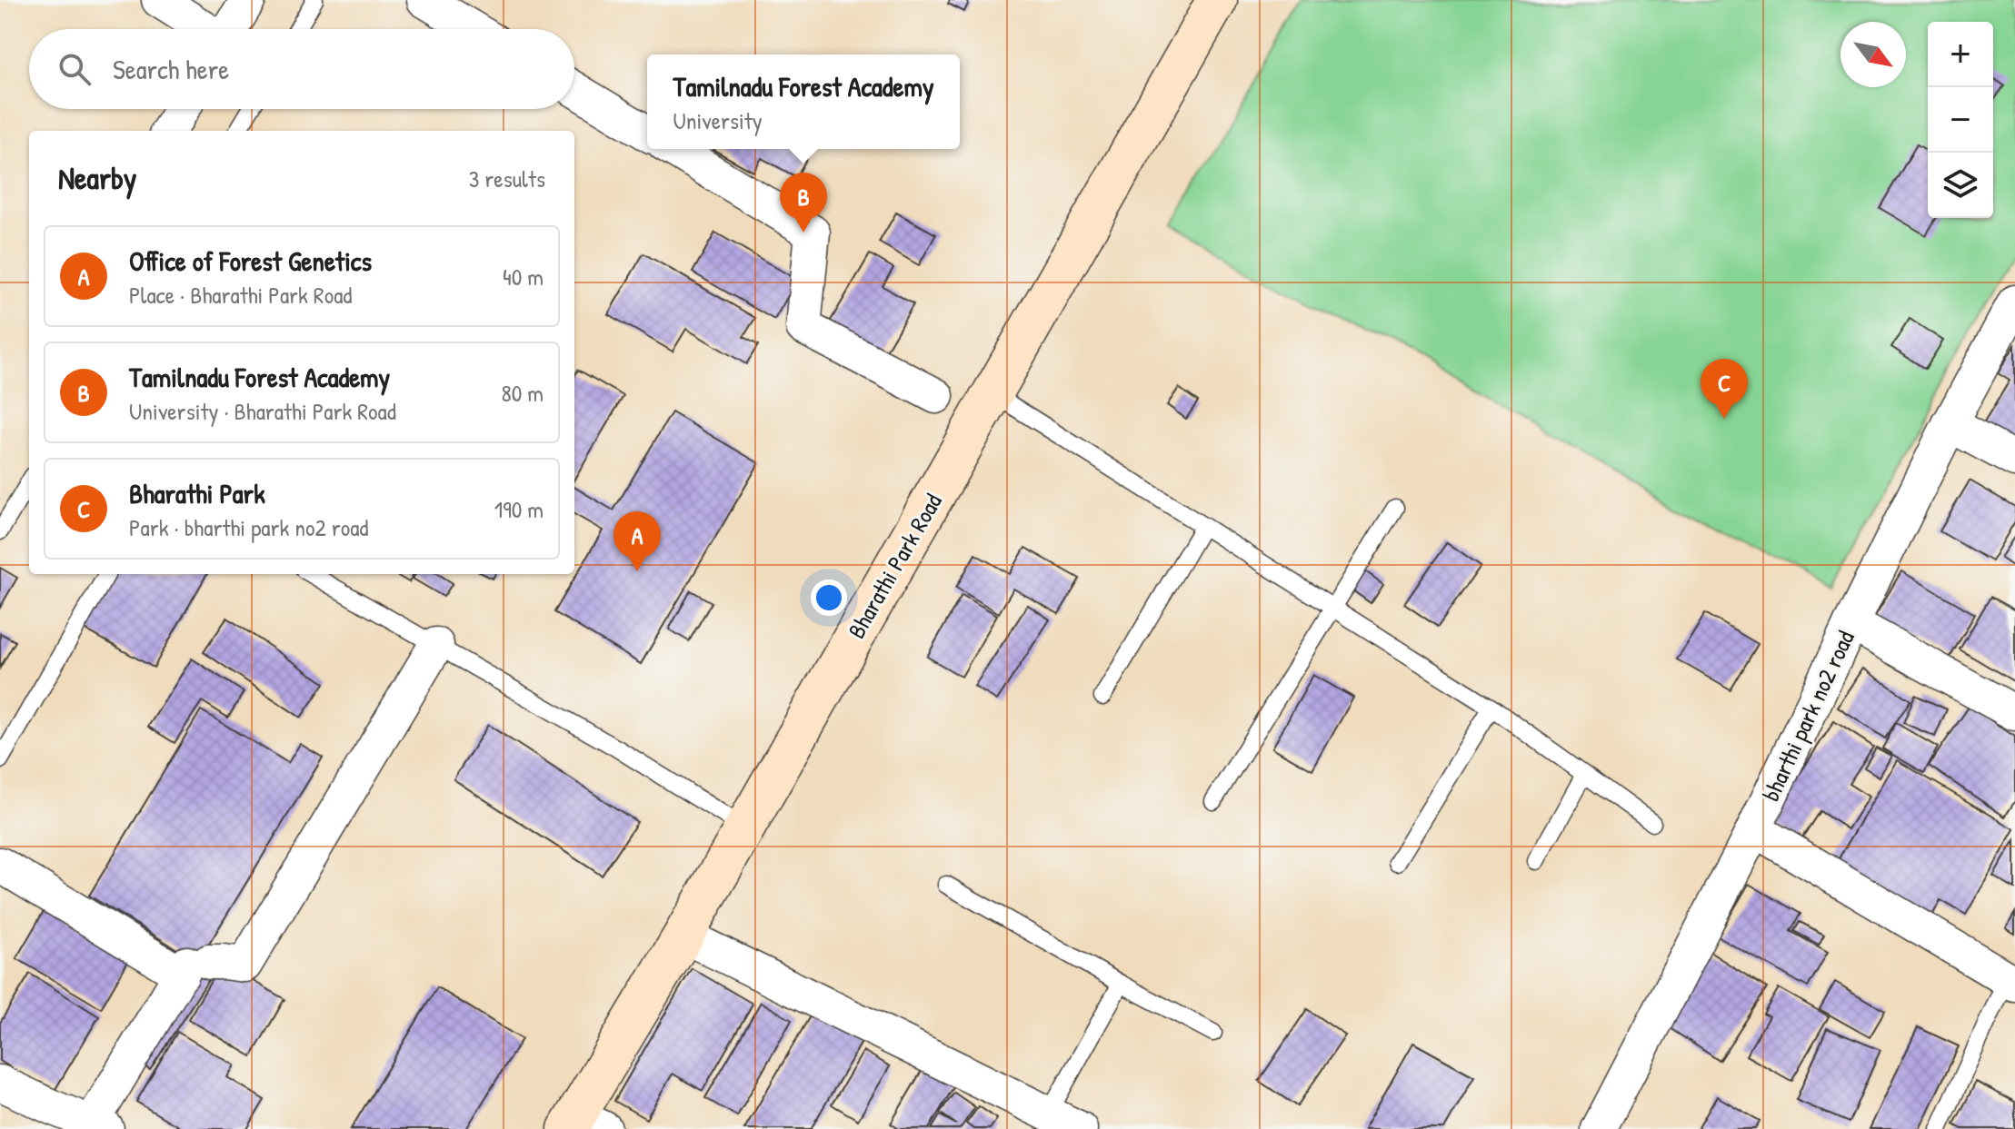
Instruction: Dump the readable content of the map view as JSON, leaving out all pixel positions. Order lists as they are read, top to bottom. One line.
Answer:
{"streets":{"main road":["Bharathi Park Road"],"street":["bharthi park no2 road"]},"north":"bottom right","page":{"map_buttons":["+","−"],"search":"Search here","popup":["Tamilnadu Forest Academy","University"],"heading":["Nearby","3 results"],"pins":["B","C","A"],"list":[{"mark":"A","name":"Office of Forest Genetics","note":"Place · Bharathi Park Road","value":"40 m"},{"mark":"B","name":"Tamilnadu Forest Academy","note":"University · Bharathi Park Road","value":"80 m"},{"mark":"C","name":"Bharathi Park","note":"Park · bharthi park no2 road","value":"190 m"}]}}
